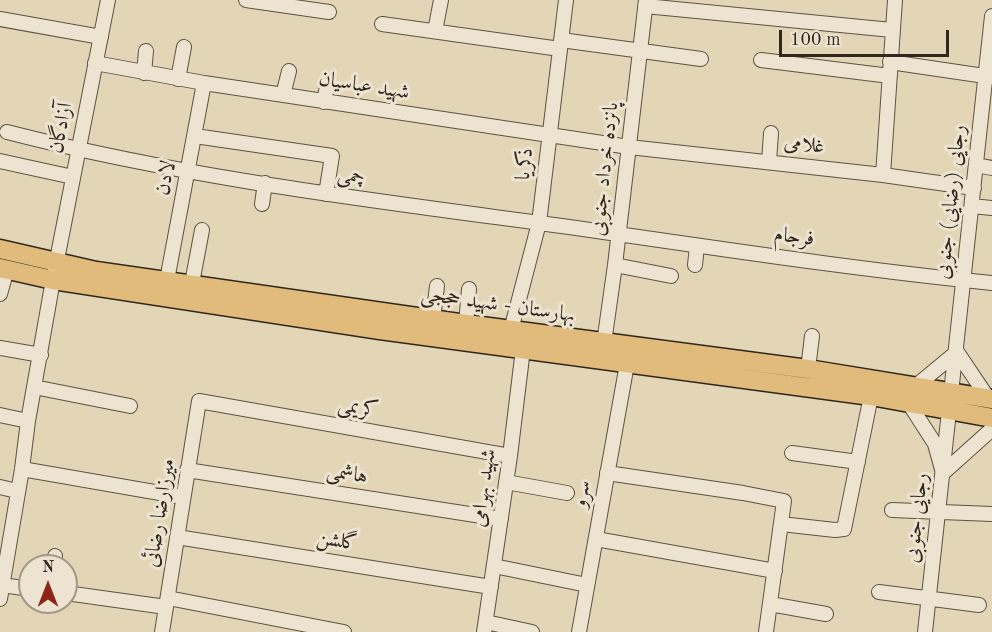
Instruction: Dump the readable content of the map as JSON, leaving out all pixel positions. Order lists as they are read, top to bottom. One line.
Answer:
{"streets":{"main road":["بهارستان - شهید حججی"],"street":["شهید عباسیان","آزادگان","غلامی","ذکریا","پانزده خرداد جنوبی","چمی","لادن","رجایی (رضایی) جنوبی","فرجام","کریمی","هاشمی","شهید بهرامی","سرو","میرزارضا رضائی","رجایی جنوبی","گلشن"]},"crossings":[["شهید عباسیان","آزادگان"],["شهید عباسیان","غلامی"],["شهید عباسیان","ذکریا"],["شهید عباسیان","پانزده خرداد جنوبی"],["شهید عباسیان","لادن"],["آزادگان","چمی"],["آزادگان","بهارستان - شهید حججی"],["غلامی","پانزده خرداد جنوبی"],["غلامی","رجایی (رضایی) جنوبی"],["ذکریا","چمی"],["ذکریا","بهارستان - شهید حججی"],["پانزده خرداد جنوبی","چمی"],["پانزده خرداد جنوبی","فرجام"],["پانزده خرداد جنوبی","بهارستان - شهید حججی"],["چمی","لادن"],["چمی","فرجام"],["لادن","بهارستان - شهید حججی"],["رجایی (رضایی) جنوبی","فرجام"],["رجایی (رضایی) جنوبی","بهارستان - شهید حججی"],["رجایی (رضایی) جنوبی","رجایی جنوبی"],["بهارستان - شهید حججی","شهید بهرامی"],["بهارستان - شهید حججی","سرو"],["بهارستان - شهید حججی","رجایی جنوبی"],["کریمی","شهید بهرامی"],["کریمی","میرزارضا رضائی"],["هاشمی","شهید بهرامی"],["هاشمی","میرزارضا رضائی"],["شهید بهرامی","گلشن"],["میرزارضا رضائی","گلشن"]],"scale_bar":"100 m","north":"top"}
